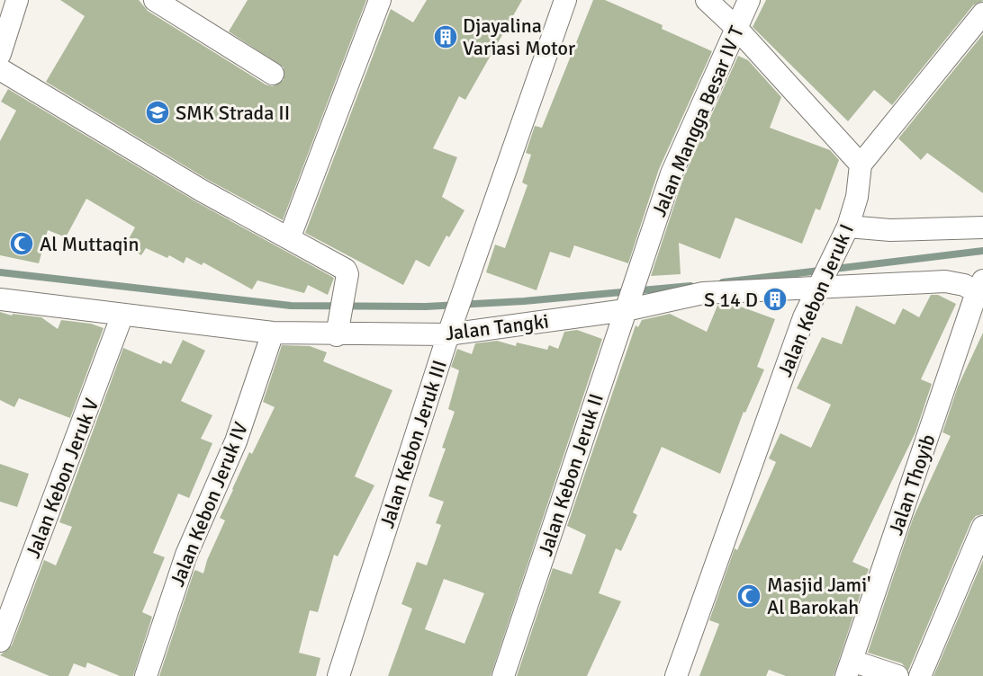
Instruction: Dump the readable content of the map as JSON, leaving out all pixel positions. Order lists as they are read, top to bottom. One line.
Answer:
{"streets":{"street":["Jalan Mangga Besar IV T","Jalan Kebon Jeruk I","Jalan Tangki","Jalan Kebon Jeruk III","Jalan Kebon Jeruk II","Jalan Kebon Jeruk V","Jalan Thoyib","Jalan Kebon Jeruk IV"]},"crossings":[["Jalan Mangga Besar IV T","Jalan Kebon Jeruk II"],["Jalan Kebon Jeruk I","Jalan Tangki"],["Jalan Tangki","Jalan Kebon Jeruk III"],["Jalan Tangki","Jalan Kebon Jeruk II"],["Jalan Tangki","Jalan Kebon Jeruk V"],["Jalan Tangki","Jalan Thoyib"],["Jalan Tangki","Jalan Kebon Jeruk IV"]],"places":{"building":["Djayalina Variasi Motor","S 14 D"],"school or university":["SMK Strada II"],"mosque":["Al Muttaqin","Masjid Jami' Al Barokah"]}}
